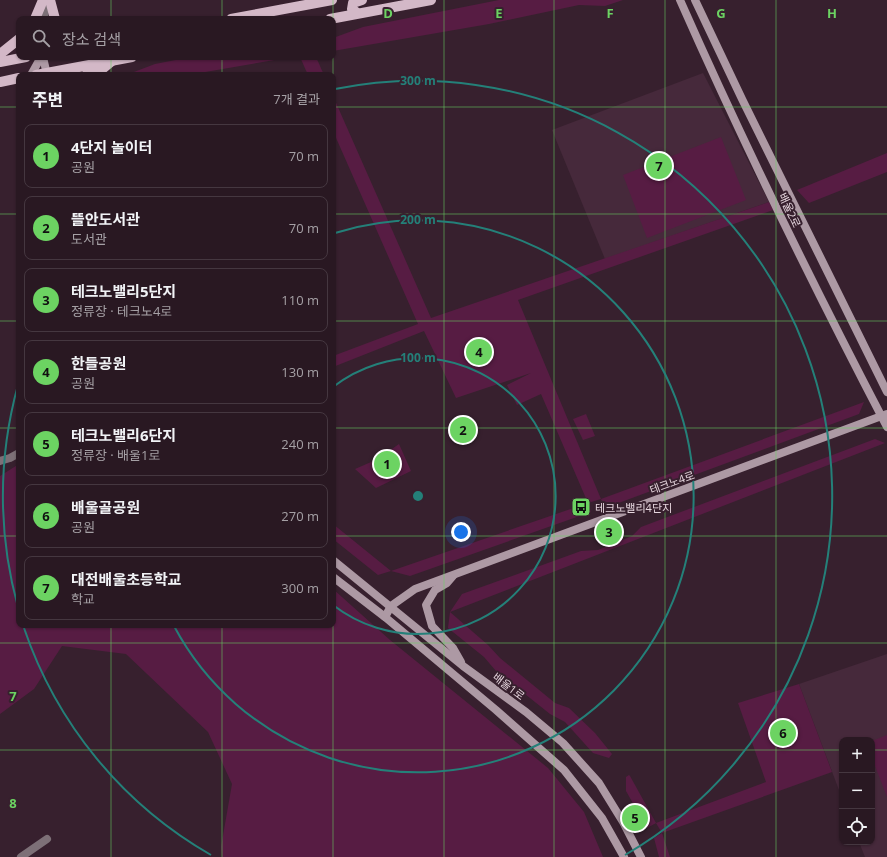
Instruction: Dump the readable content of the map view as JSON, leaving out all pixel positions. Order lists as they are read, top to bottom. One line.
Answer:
{"streets":{"main road":["배울2로","테크노4로","배울1로"]},"crossings":[["배울2로","테크노4로"],["테크노4로","배울1로"]],"places":{"bus stop":["테크노밸리4단지"]},"page":{"search":"장소 검색","heading":["주변","7개 결과"],"list":[{"mark":"1","name":"4단지 놀이터","note":"공원","value":"70 m"},{"mark":"2","name":"뜰안도서관","note":"도서관","value":"70 m"},{"mark":"3","name":"테크노밸리5단지","note":"정류장 · 테크노4로","value":"110 m"},{"mark":"4","name":"한들공원","note":"공원","value":"130 m"},{"mark":"5","name":"테크노밸리6단지","note":"정류장 · 배울1로","value":"240 m"},{"mark":"6","name":"배울골공원","note":"공원","value":"270 m"},{"mark":"7","name":"대전배울초등학교","note":"학교","value":"300 m"}],"pins":["7","4","2","1","3","6","5"],"map_buttons":["+","−"]},"grid":{"columns":["D","E","F","G","H"],"rows":["7","8"]},"rings":["300 m","200 m","100 m"]}
